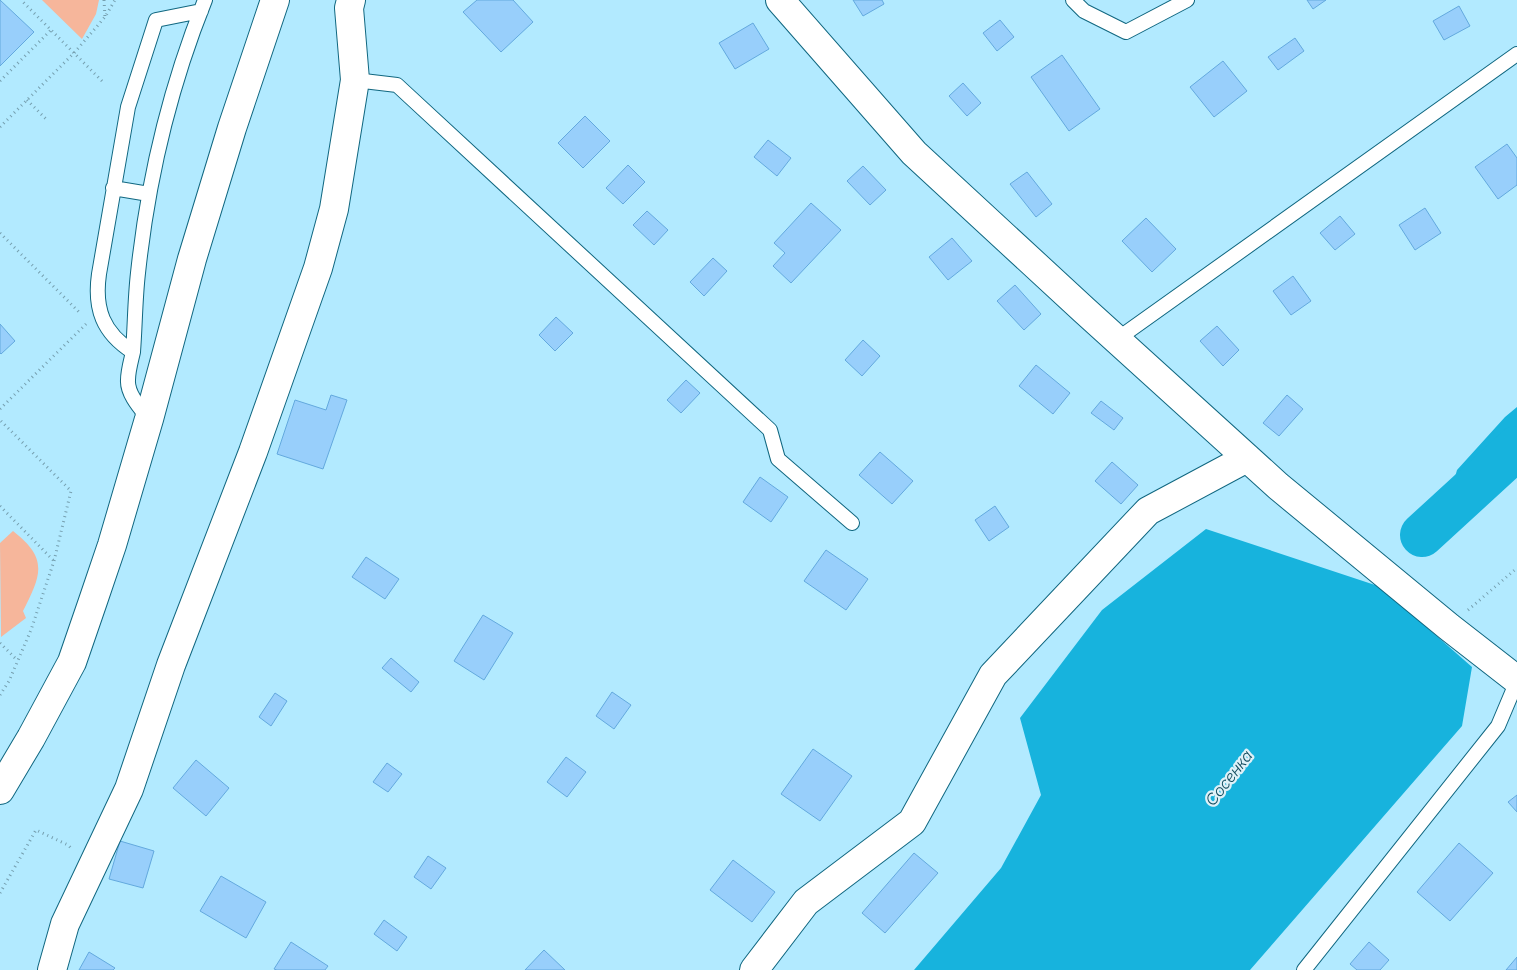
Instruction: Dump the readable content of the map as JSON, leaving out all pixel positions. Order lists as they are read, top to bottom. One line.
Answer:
{"water":["Сосенка"]}
